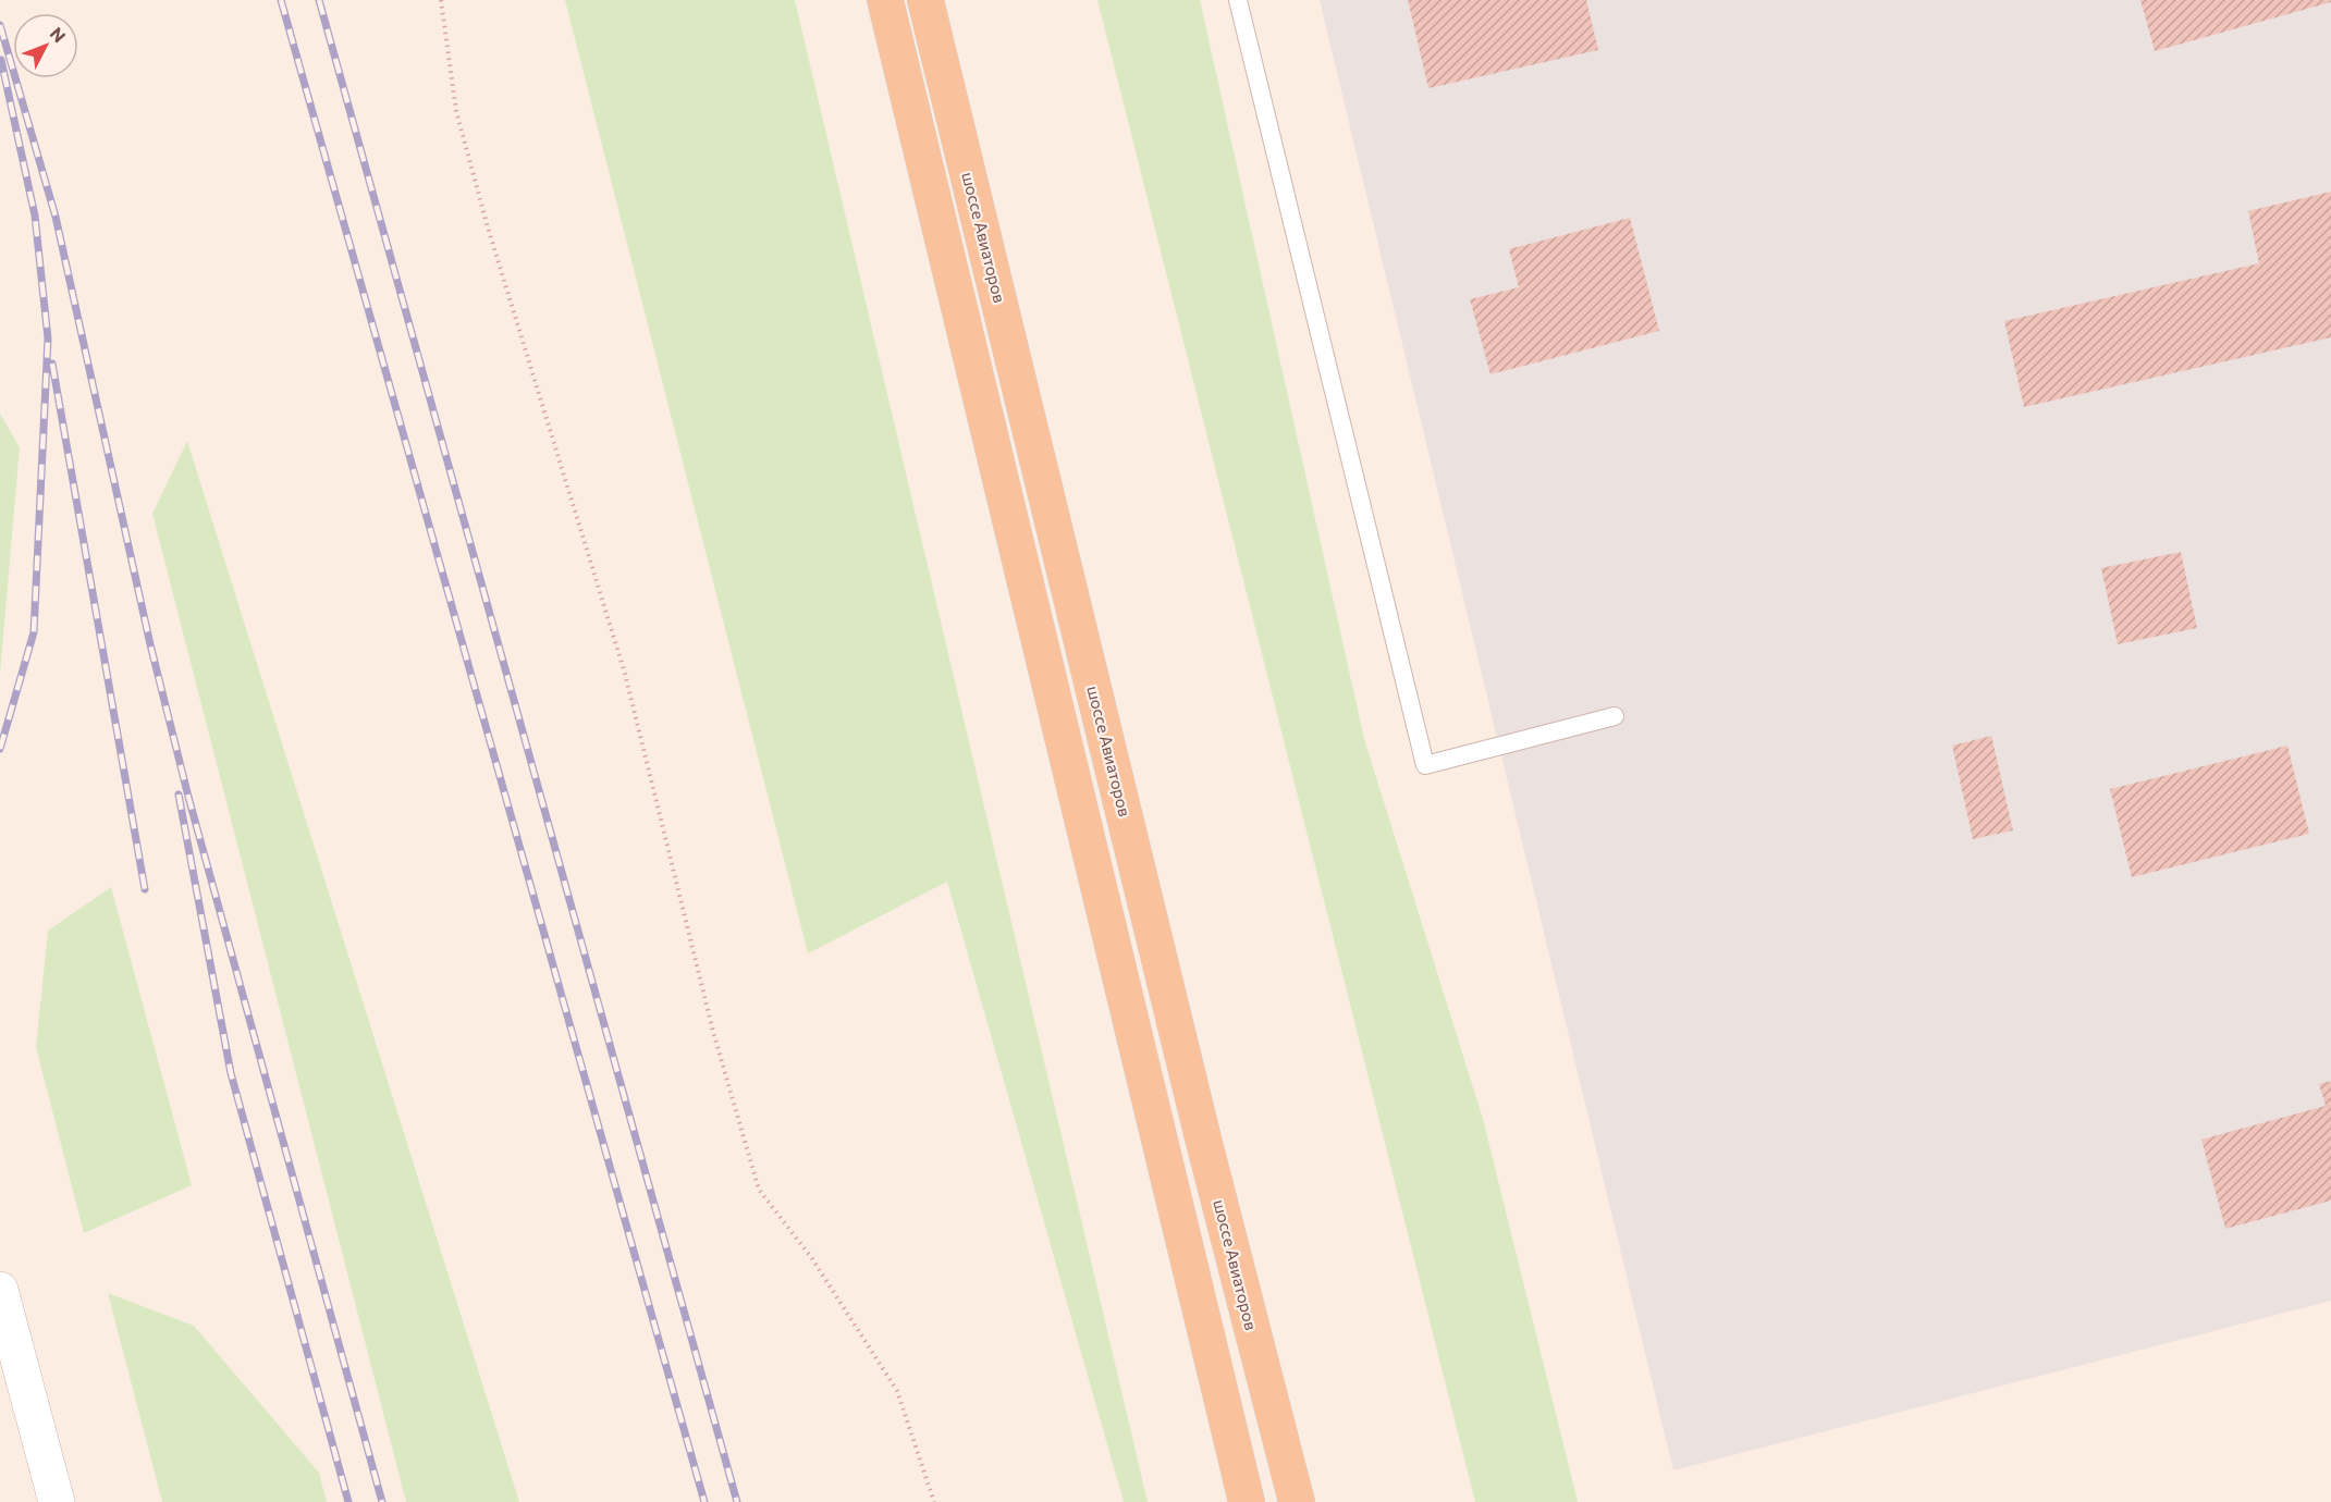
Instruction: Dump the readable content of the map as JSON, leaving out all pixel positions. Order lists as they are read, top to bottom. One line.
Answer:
{"streets":{"main road":["шоссе Авиаторов"]},"north":"top right"}
